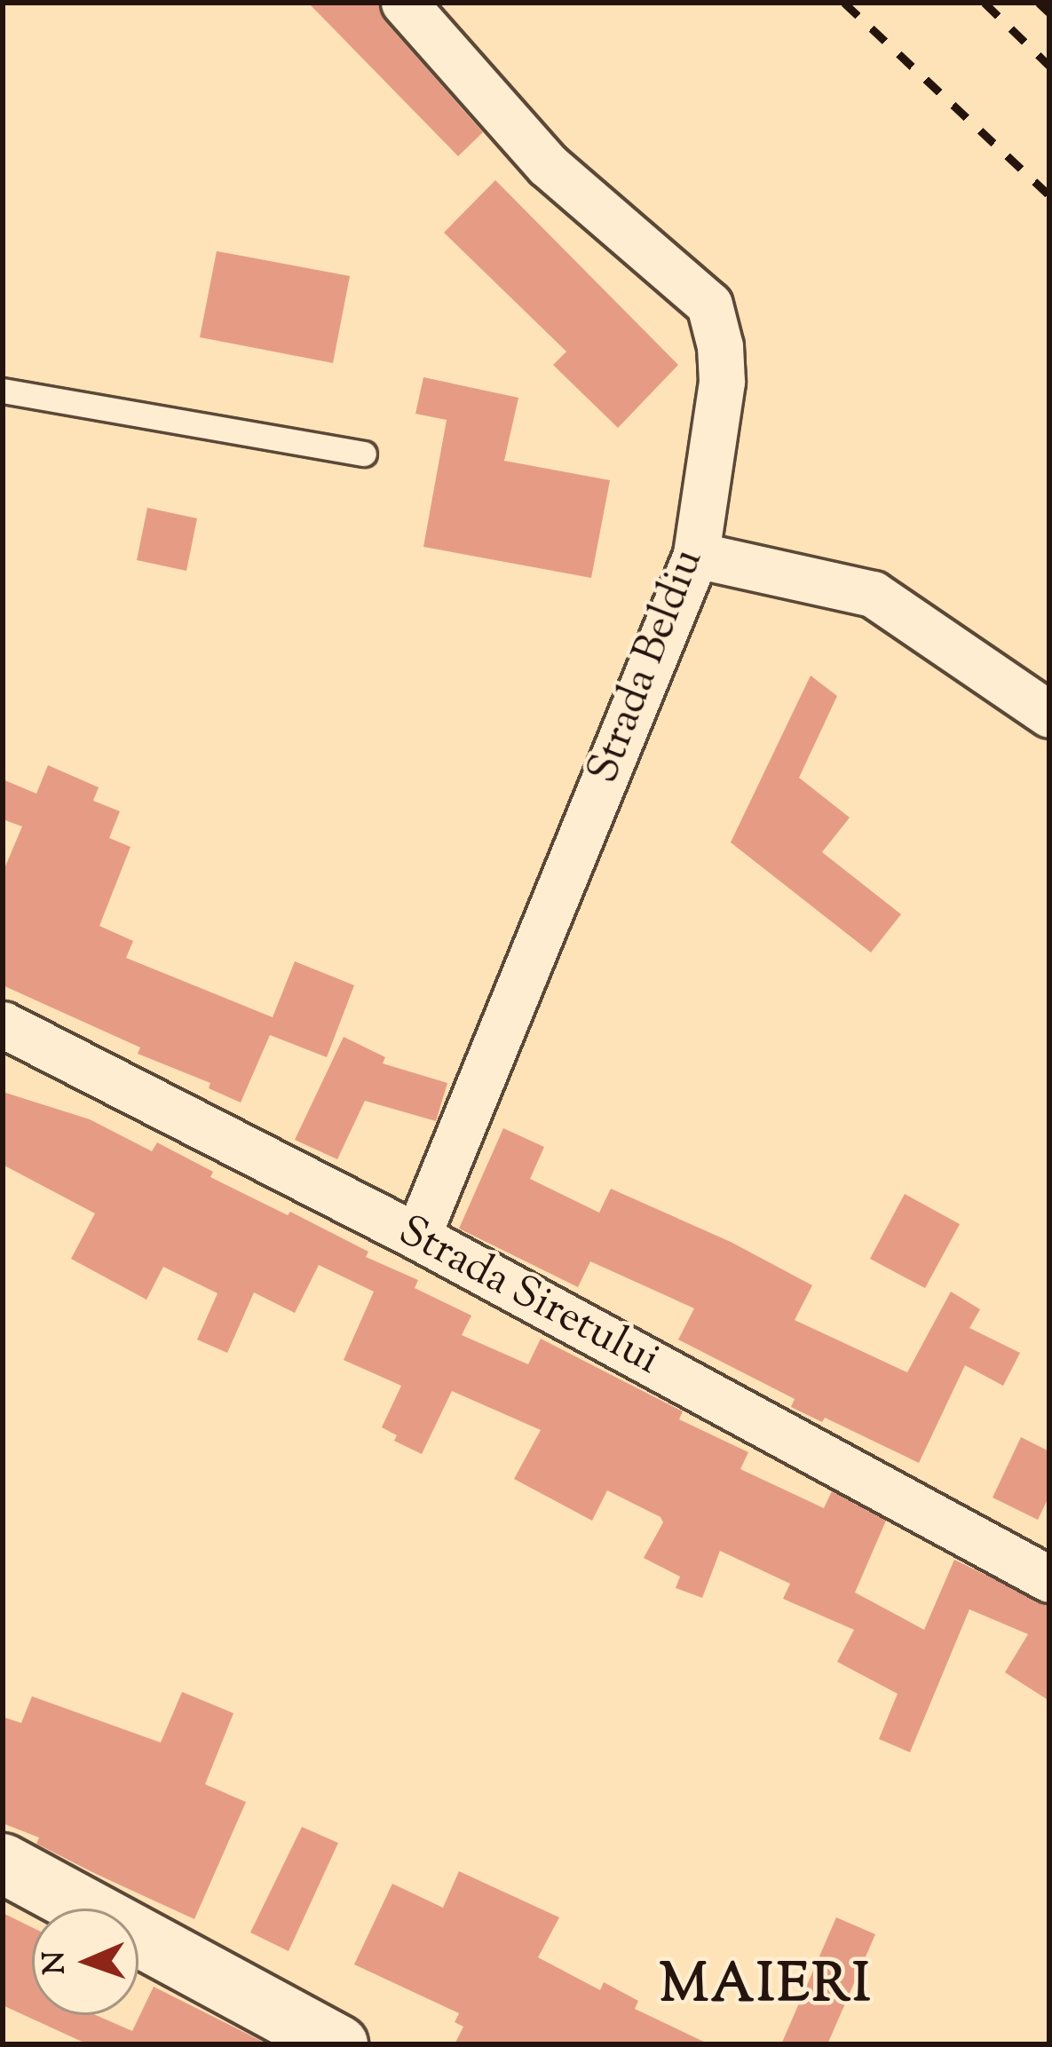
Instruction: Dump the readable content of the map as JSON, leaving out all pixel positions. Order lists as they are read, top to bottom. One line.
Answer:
{"streets":{"street":["Strada Beldiu","Strada Siretului"]},"crossings":[["Strada Beldiu","Strada Siretului"]],"districts":["MAIERI"],"north":"left"}
